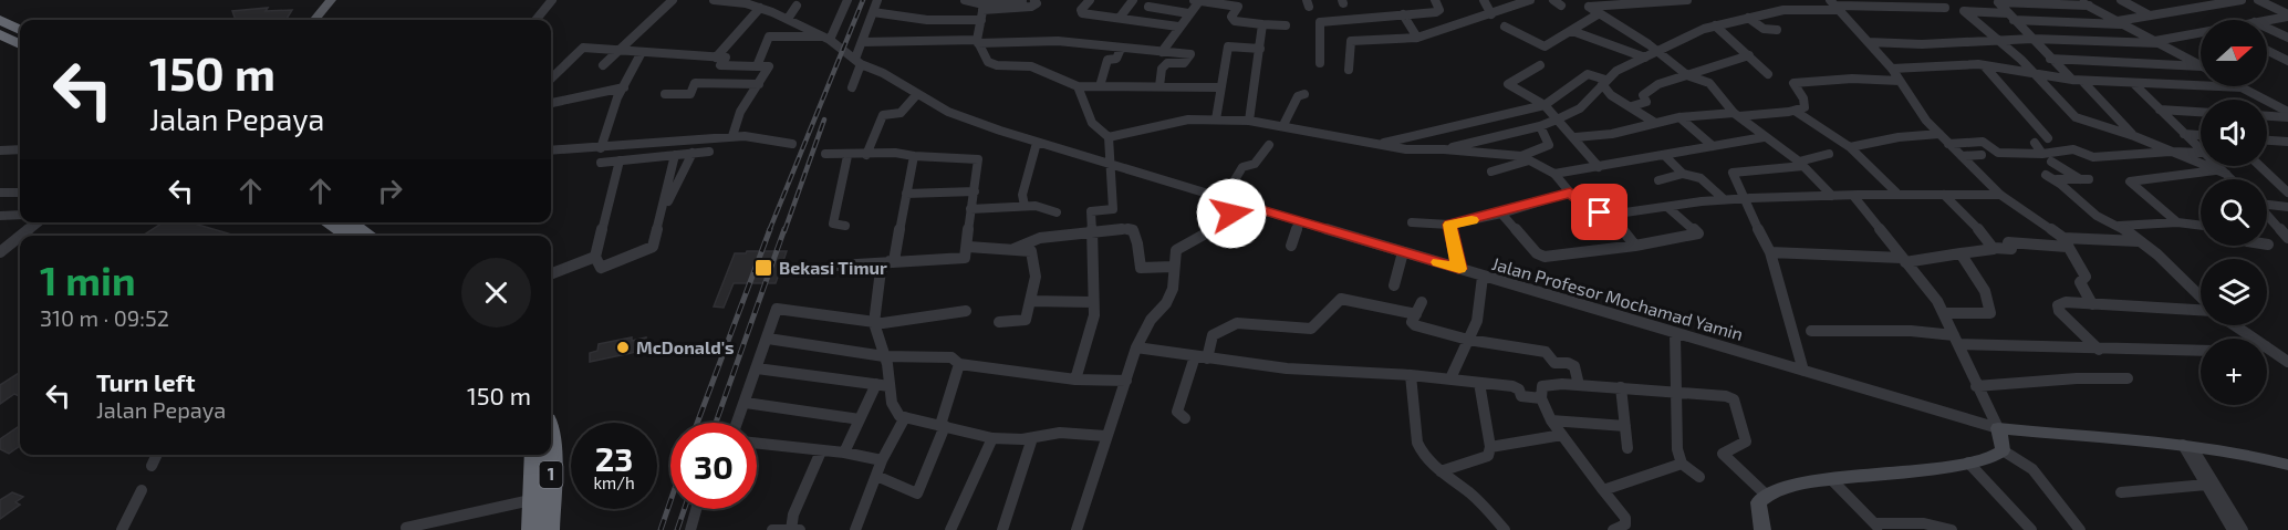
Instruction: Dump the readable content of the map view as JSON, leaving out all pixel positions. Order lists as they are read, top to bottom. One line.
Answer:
{"streets":{"highway":["1"],"street":["Jalan Profesor Mochamad Yamin"]},"places":{"transit":["Bekasi Timur"],"other":["McDonald's"]},"north":"right","page":{"map_buttons":"+","turn":["150 m","Jalan Pepaya"],"heading":["1 min","310 m · 09:52"],"list":[{"name":"Turn left","note":"Jalan Pepaya","value":"150 m"}],"speed":"23 km/h","limit":"30"}}
